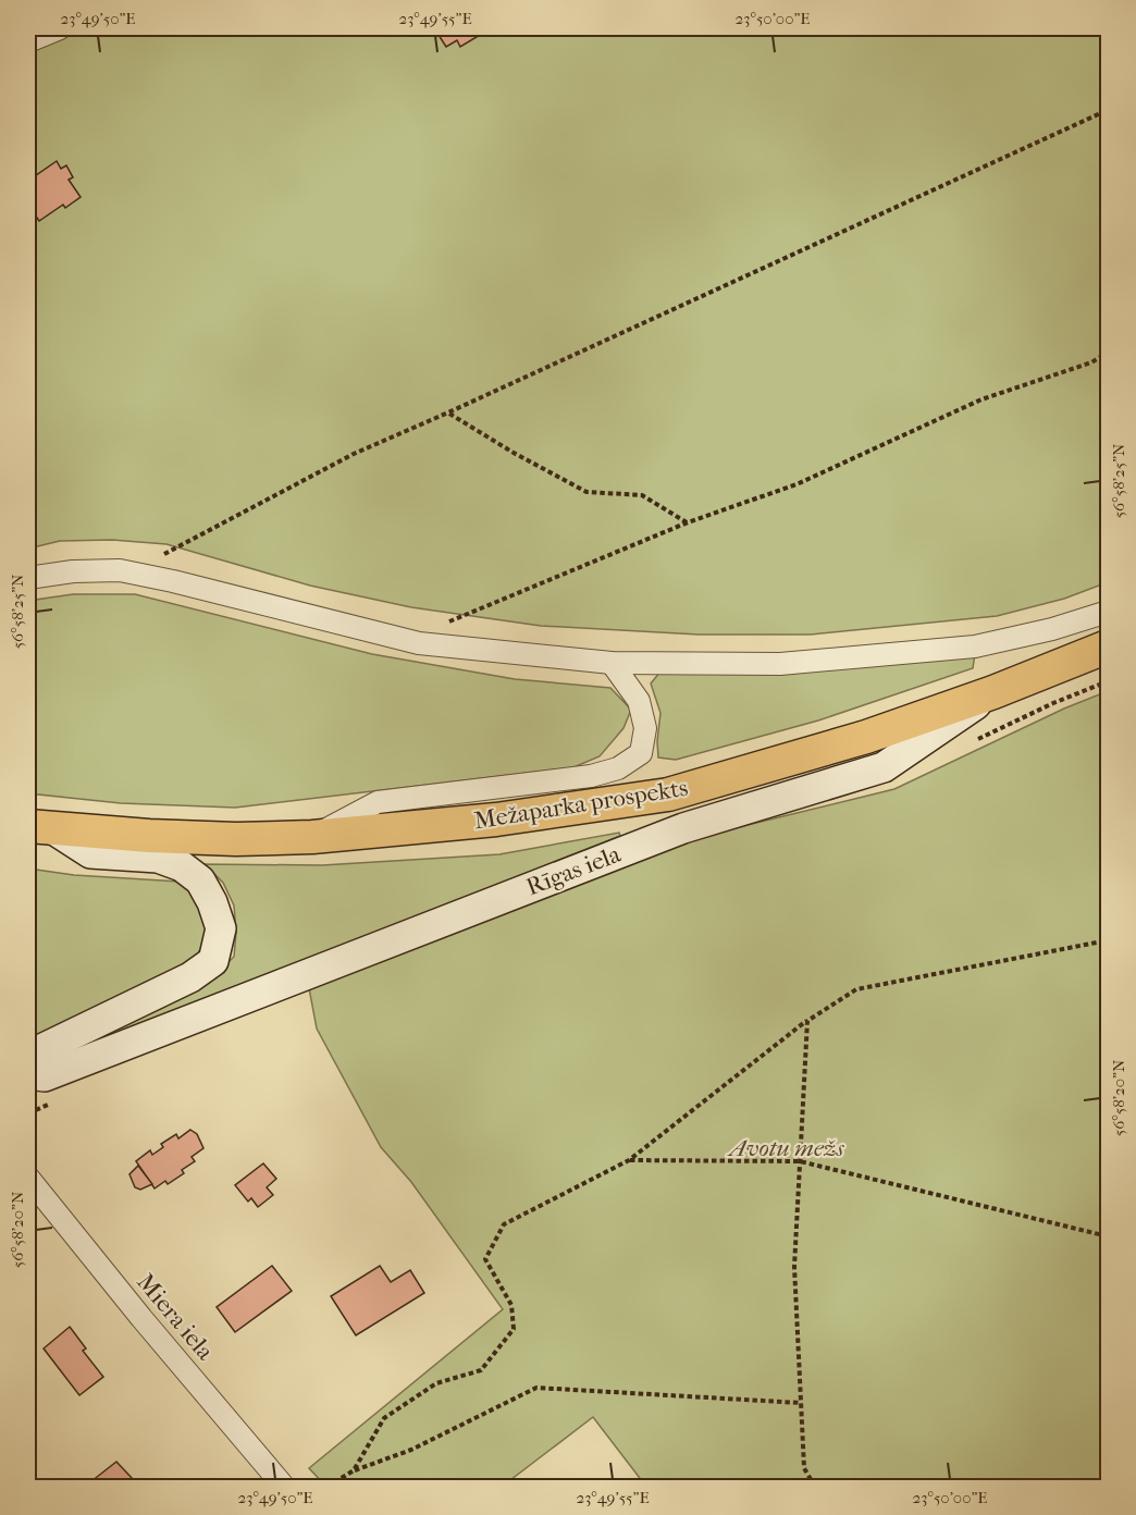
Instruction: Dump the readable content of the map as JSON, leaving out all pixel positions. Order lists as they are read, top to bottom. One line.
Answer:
{"streets":{"main road":["Mežaparka prospekts","Rīgas iela"],"street":["Miera iela"]},"crossings":[["Mežaparka prospekts","Rīgas iela"]],"parks":["Avotu mežs"],"coordinates":["23°49'50\"E","23°49'55\"E","23°50'00\"E","56°58'25\"N","56°58'20\"N"]}
